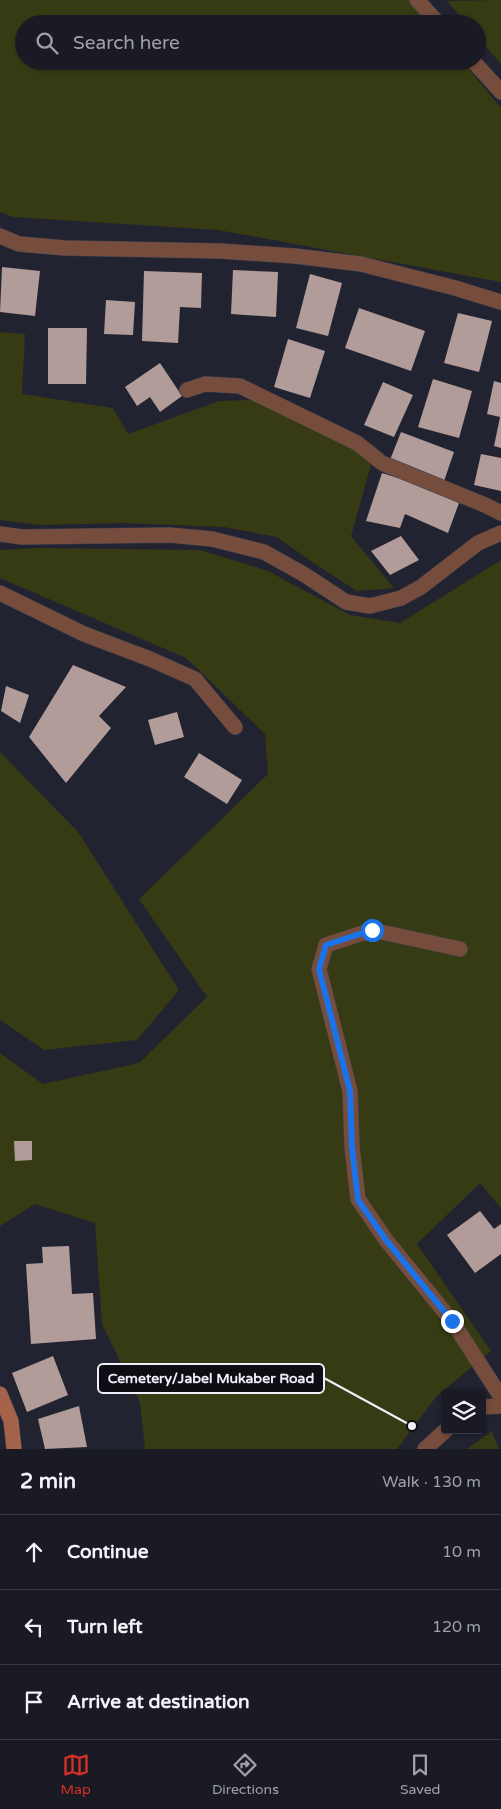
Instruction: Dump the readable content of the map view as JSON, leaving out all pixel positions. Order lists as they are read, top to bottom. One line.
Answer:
{"places":["Cemetery/Jabel Mukaber Road"],"page":{"search":"Search here","heading":["2 min","Walk · 130 m"],"list":[["Continue","10 m"],["Turn left","120 m"],"Arrive at destination"],"nav":["Map","Directions","Saved"]}}
